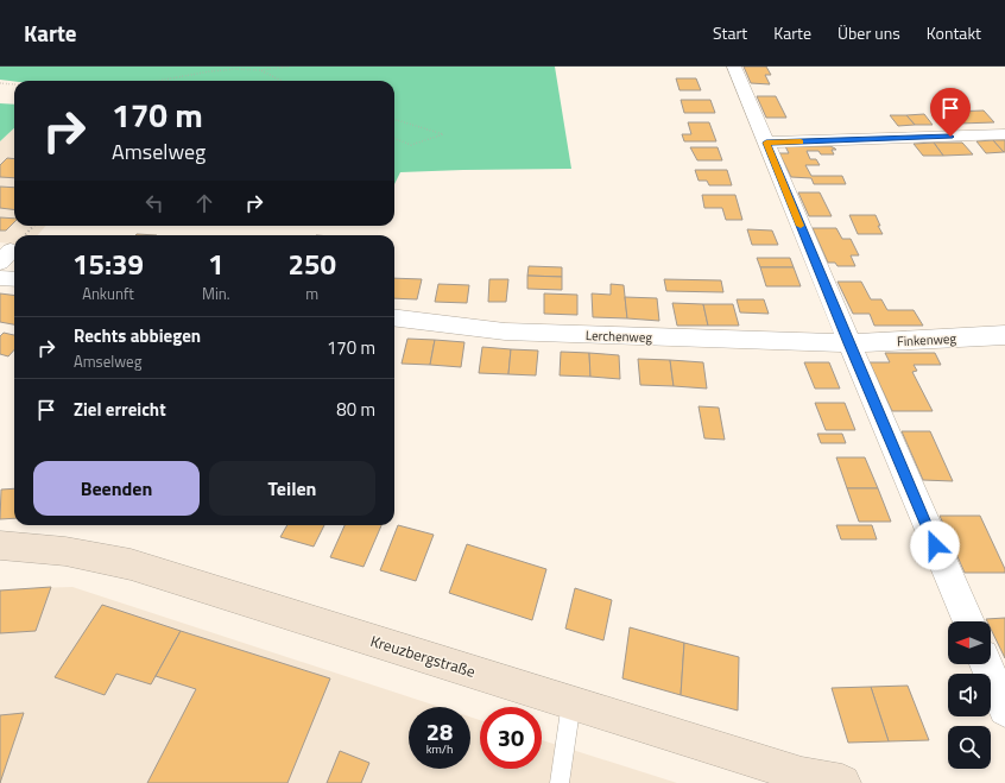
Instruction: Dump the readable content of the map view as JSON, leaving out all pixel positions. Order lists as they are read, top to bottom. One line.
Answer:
{"streets":{"street":["Lerchenweg","Finkenweg","Kreuzbergstraße"]},"crossings":[["Lerchenweg","Finkenweg"]],"north":"left","page":{"header":"Karte","nav":["Start","Karte","Über uns","Kontakt"],"turn":["170 m","Amselweg"],"eta":["15:39","Ankunft","1","Min.","250","m"],"list":[{"name":"Rechts abbiegen","note":"Amselweg","value":"170 m"},{"name":"Ziel erreicht","value":"80 m"}],"buttons":["Beenden","Teilen"],"speed":"28 km/h","limit":"30"}}
